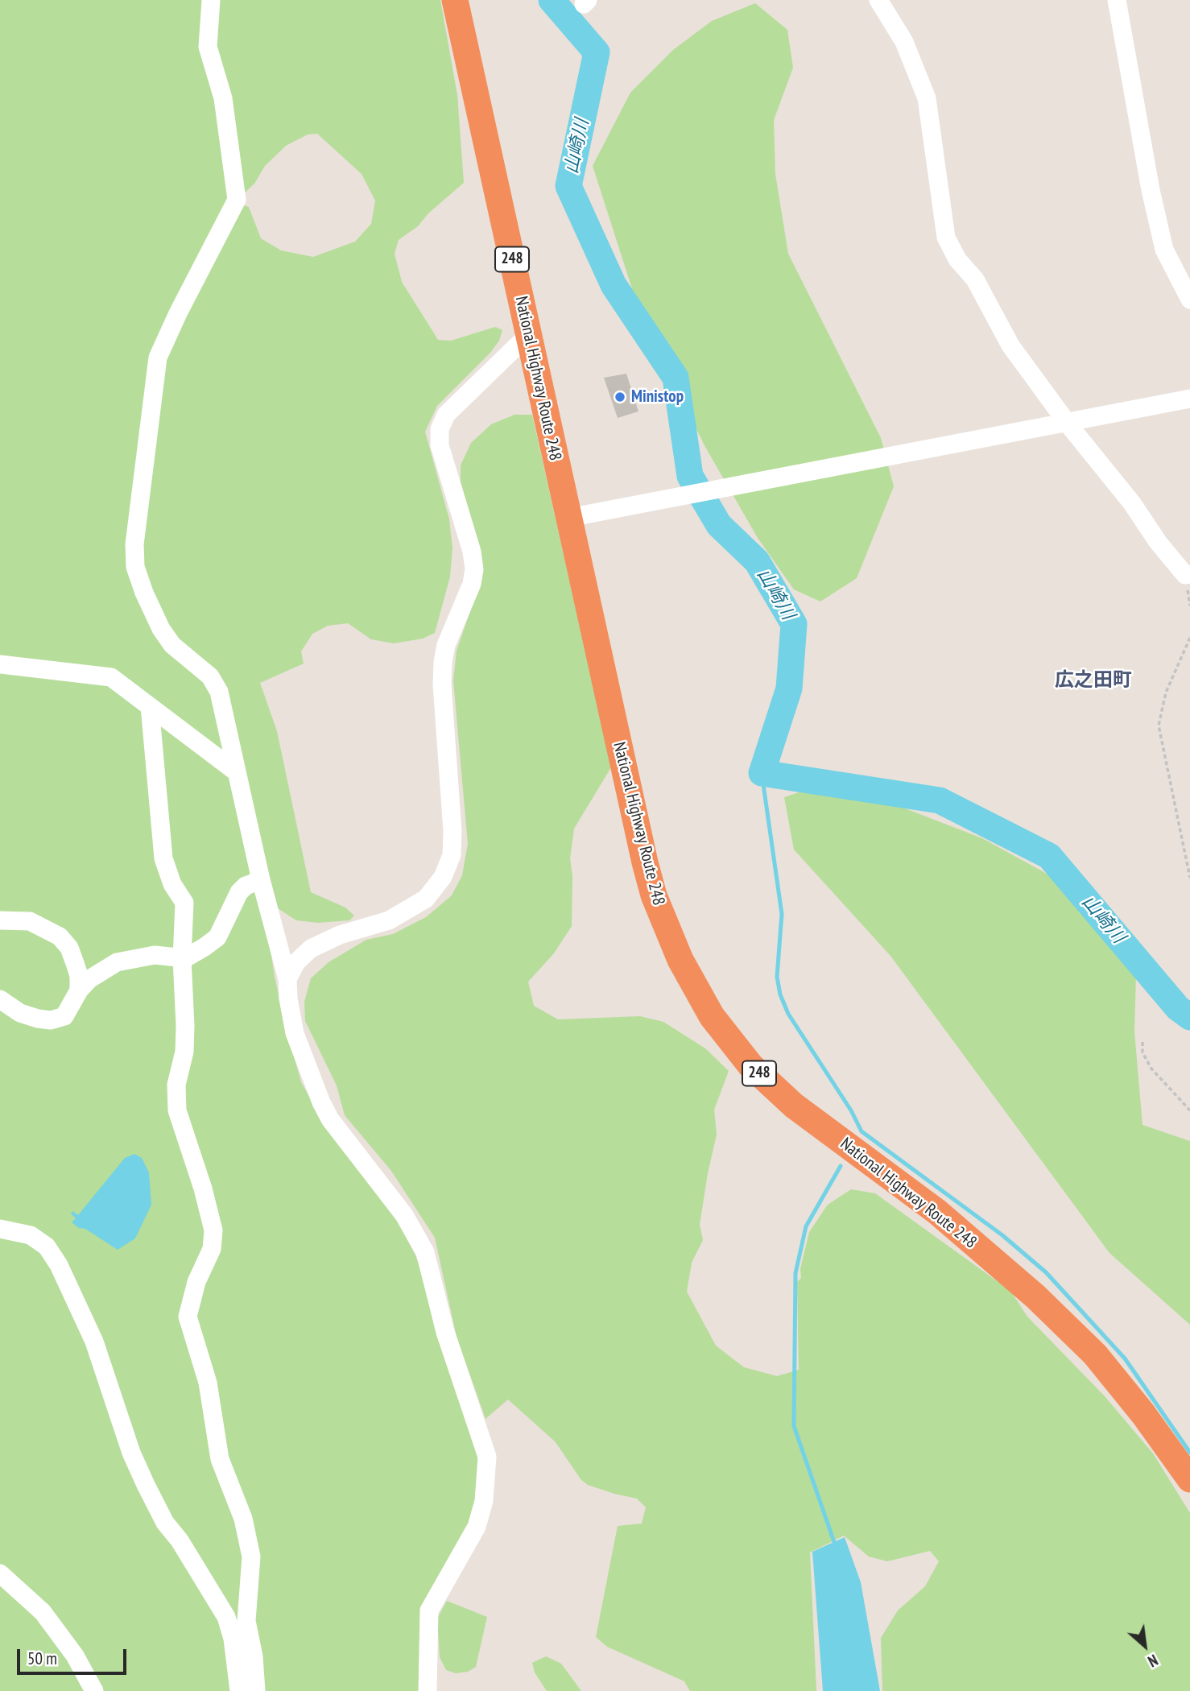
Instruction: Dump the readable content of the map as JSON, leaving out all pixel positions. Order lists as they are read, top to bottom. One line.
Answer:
{"streets":{"highway":["248","National Highway Route 248"]},"districts":["広之田町"],"water":["山崎川"],"places":["Ministop"],"scale_bar":"50 m","north":"bottom right"}
